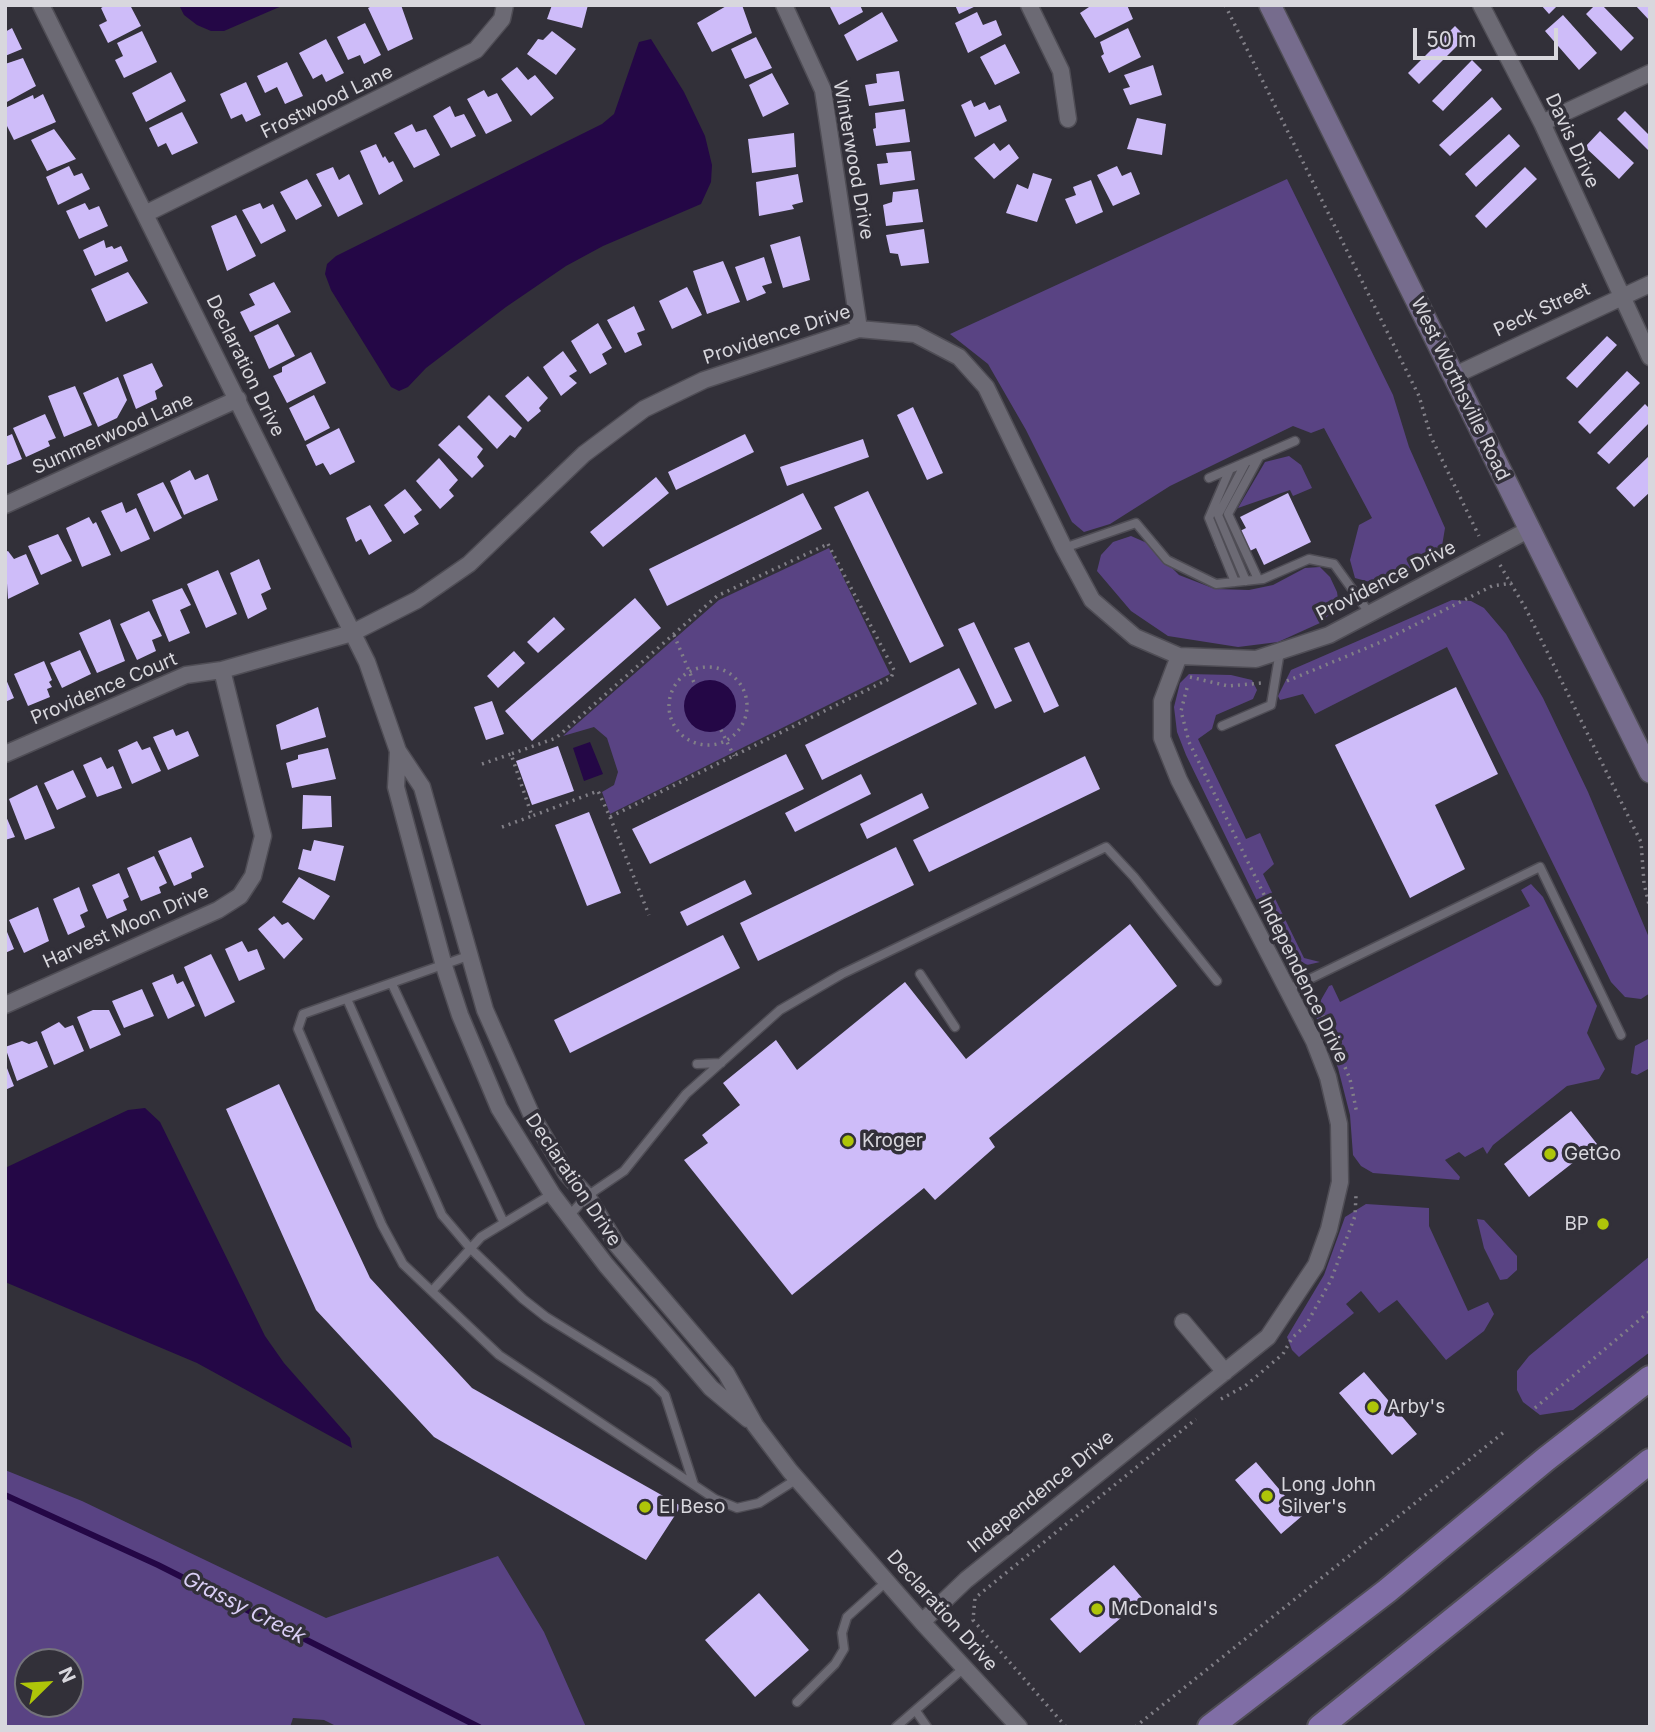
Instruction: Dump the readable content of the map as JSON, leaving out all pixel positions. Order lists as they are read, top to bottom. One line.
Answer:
{"streets":{"main road":["West Worthsville Road"],"street":["Frostwood Lane","Davis Drive","Winterwood Drive","Peck Street","Providence Drive","Declaration Drive","Summerwood Lane","Providence Court","Harvest Moon Drive","Independence Drive"]},"crossings":[["Frostwood Lane","Declaration Drive"],["Davis Drive","Peck Street"],["Winterwood Drive","Providence Drive"],["Peck Street","West Worthsville Road"],["Providence Drive","Declaration Drive"],["Providence Drive","West Worthsville Road"],["Providence Drive","Providence Court"],["Providence Drive","Harvest Moon Drive"],["Providence Drive","Independence Drive"],["Declaration Drive","Summerwood Lane"],["Declaration Drive","Independence Drive"],["Providence Court","Harvest Moon Drive"]],"water":["Grassy Creek"],"places":["Kroger","GetGo","BP","Arby's","Long John Silver's","El Beso","McDonald's"],"scale_bar":"50 m","north":"top right"}
